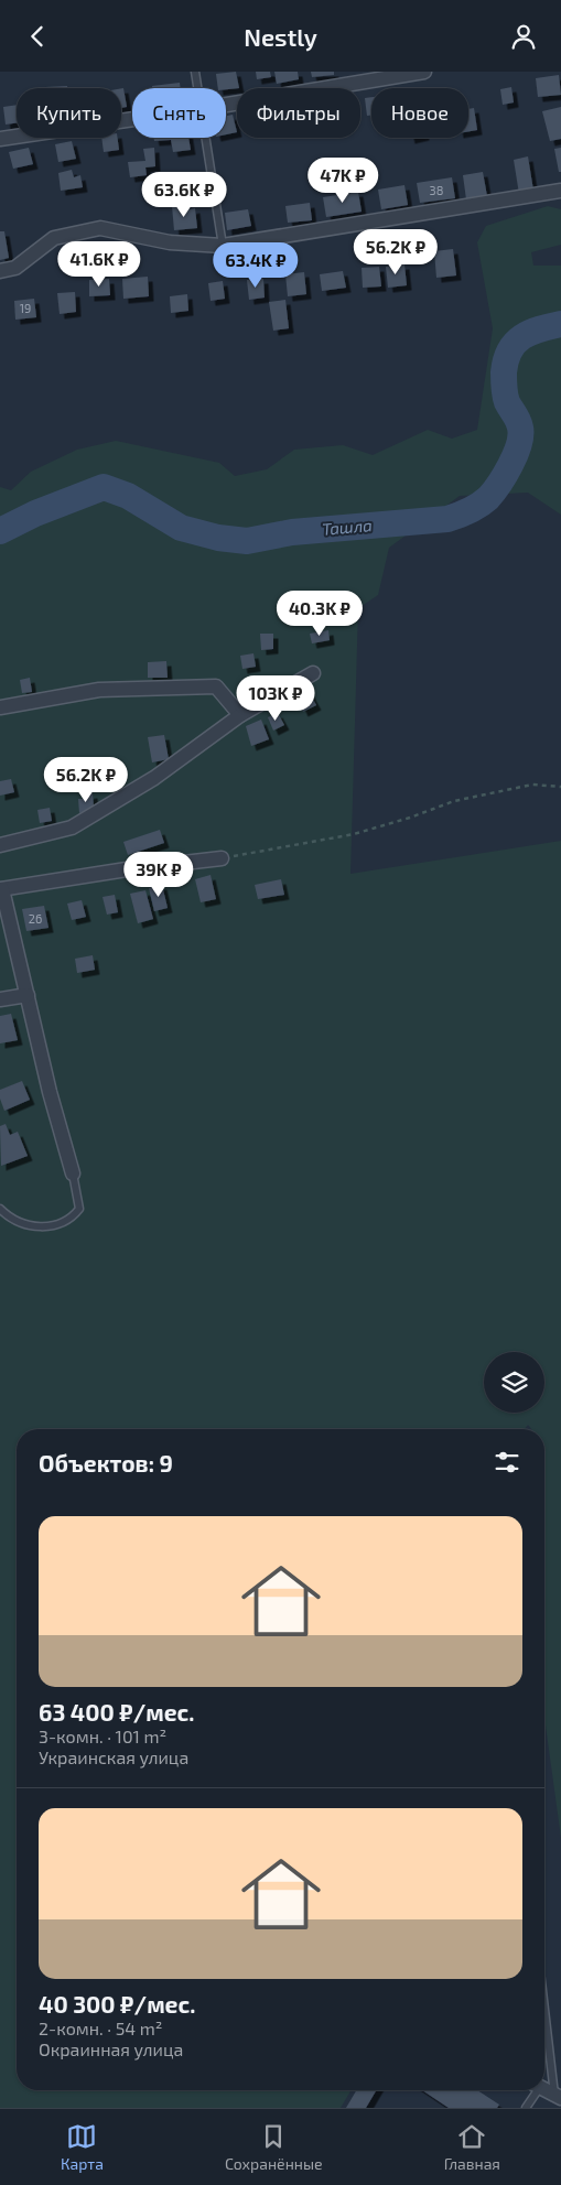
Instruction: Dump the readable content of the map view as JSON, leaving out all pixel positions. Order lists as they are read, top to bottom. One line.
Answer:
{"water":["Ташла"],"house_numbers":["38","19","26"],"page":{"header":"Nestly","chip":["Купить","Снять","Фильтры","Новое"],"price":["47K ₽","63.6K ₽","56.2K ₽","41.6K ₽","63.4K ₽","40.3K ₽","103K ₽","56.2K ₽","39K ₽"],"heading":"Объектов: 9","list":[{"name":"63 400 ₽/мес.","note":"3-комн. · 101 m² · Украинская улица"},{"name":"40 300 ₽/мес.","note":"2-комн. · 54 m² · Окраинная улица"}],"tabs":["Карта","Сохранённые","Главная"]}}
